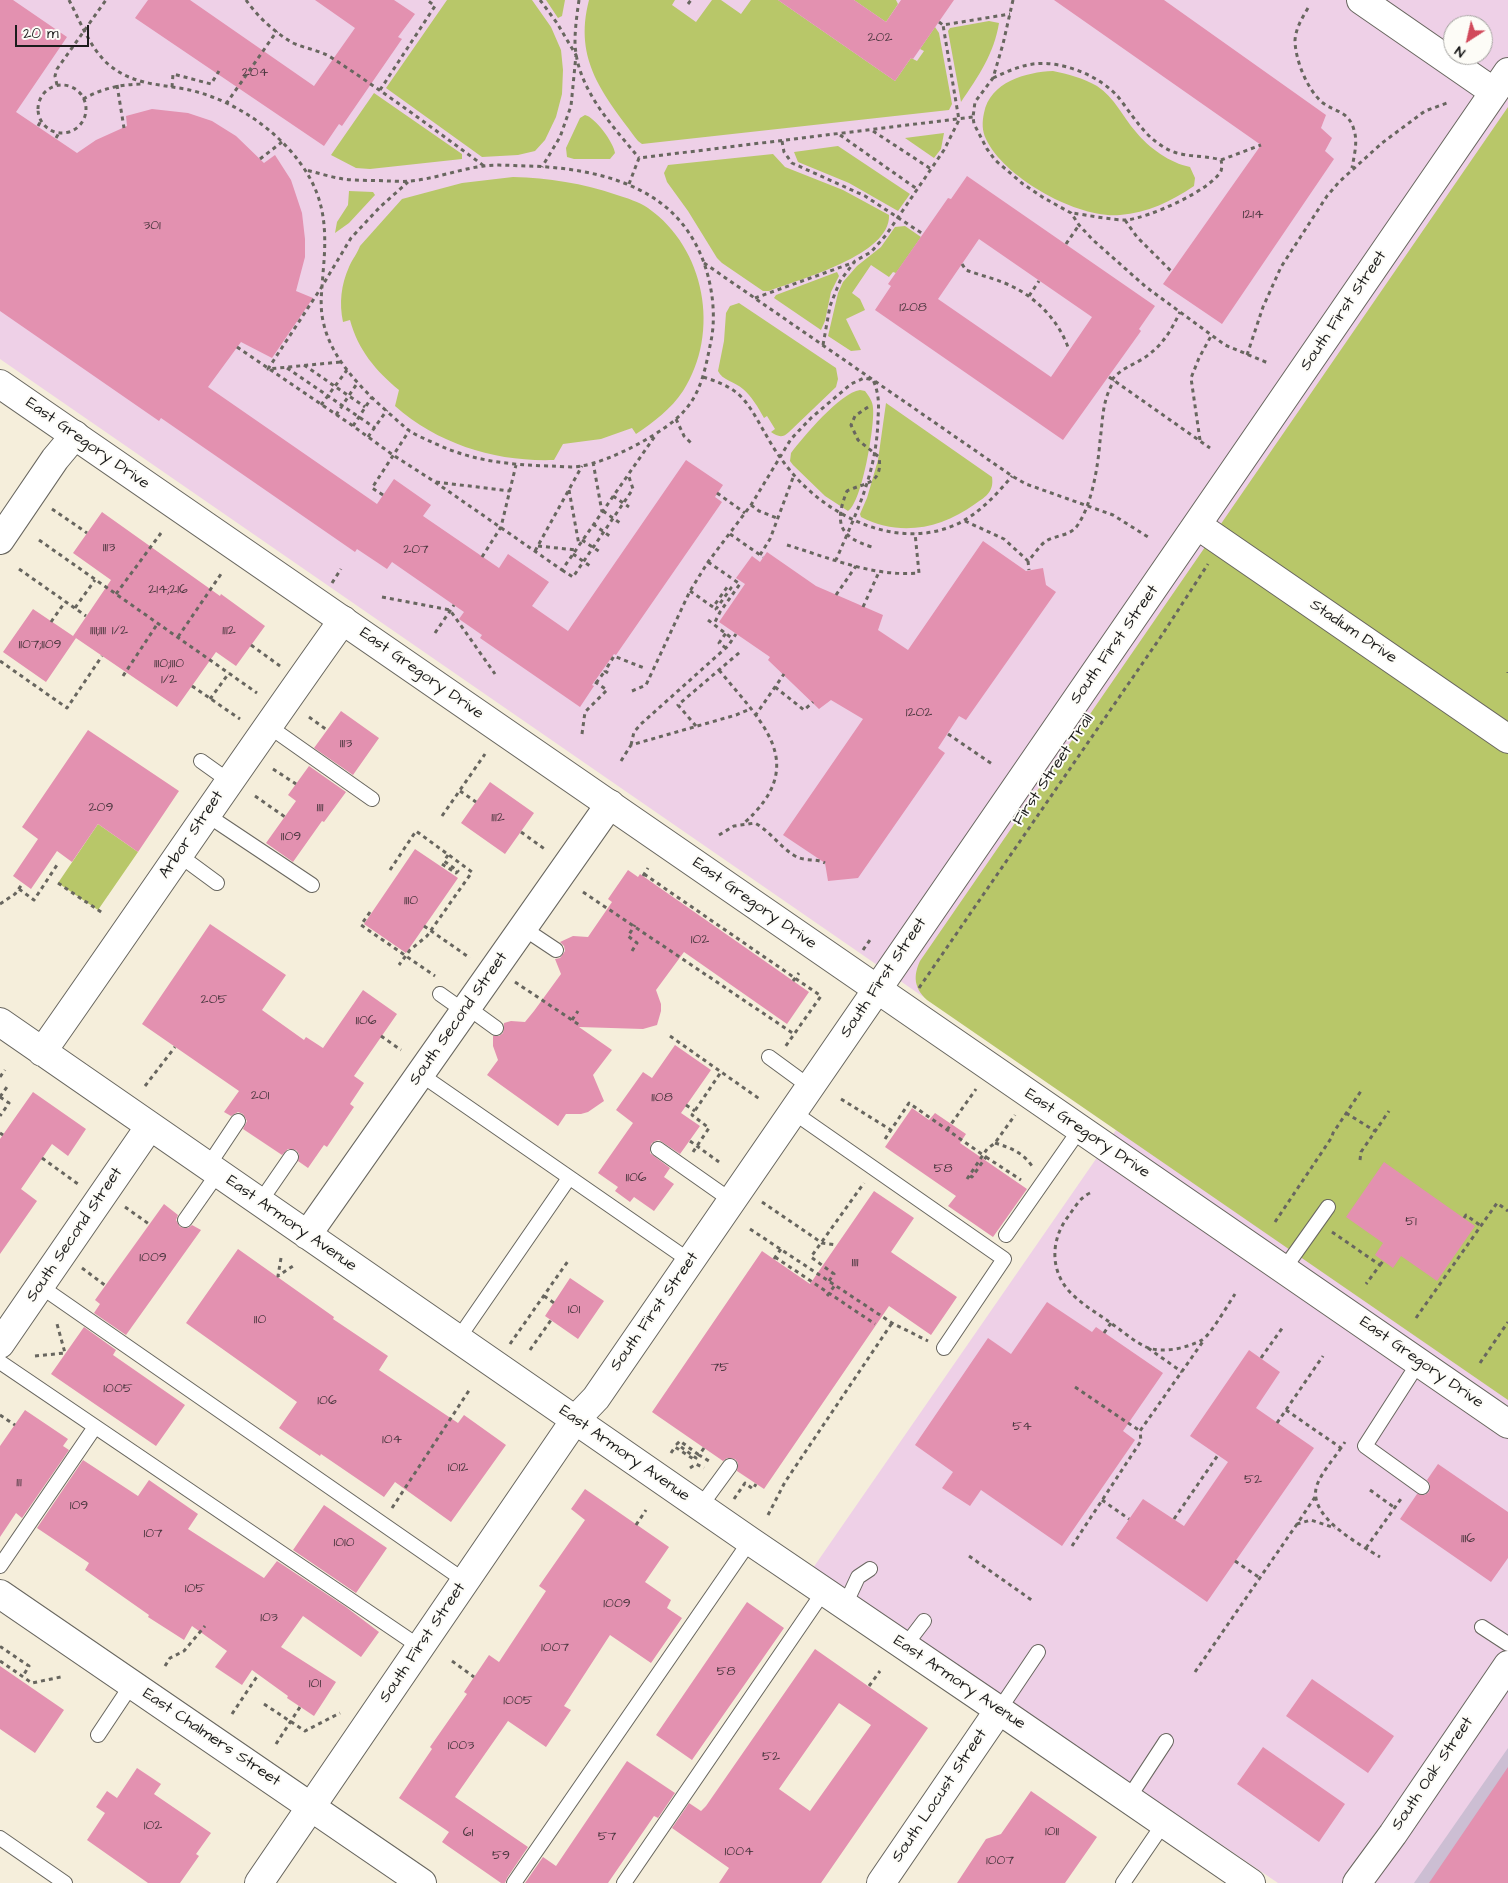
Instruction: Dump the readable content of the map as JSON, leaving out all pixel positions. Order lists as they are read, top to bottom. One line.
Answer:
{"streets":{"street":["South First Street","East Gregory Drive","Stadium Drive","Arbor Street","South Second Street","East Armory Avenue","East Chalmers Street","South Oak Street","South Locust Street"],"path":["First Street Trail"]},"crossings":[["South First Street","East Gregory Drive"],["South First Street","Stadium Drive"],["South First Street","East Armory Avenue"],["South First Street","East Chalmers Street"],["East Gregory Drive","Arbor Street"],["East Gregory Drive","South Second Street"],["Arbor Street","East Armory Avenue"],["South Second Street","East Armory Avenue"],["East Armory Avenue","South Locust Street"]],"house_numbers":["202","204","1214","301","1208","1113","207","214;216","1111;1111 1/2","1112","1107;1109","1110;1110 1/2","1202","1113","209","1111","1112","1109","1110","102","205","1106","201","1108","58","1106","51","1009","1111","101","110","75","1005","106","54","104","1012","52","111","109","107","1116","1010","105","1009","103","1007","58","101","1005","1003","52","102","1011","61","57","1004","59","1007"],"scale_bar":"20 m","north":"bottom left"}
